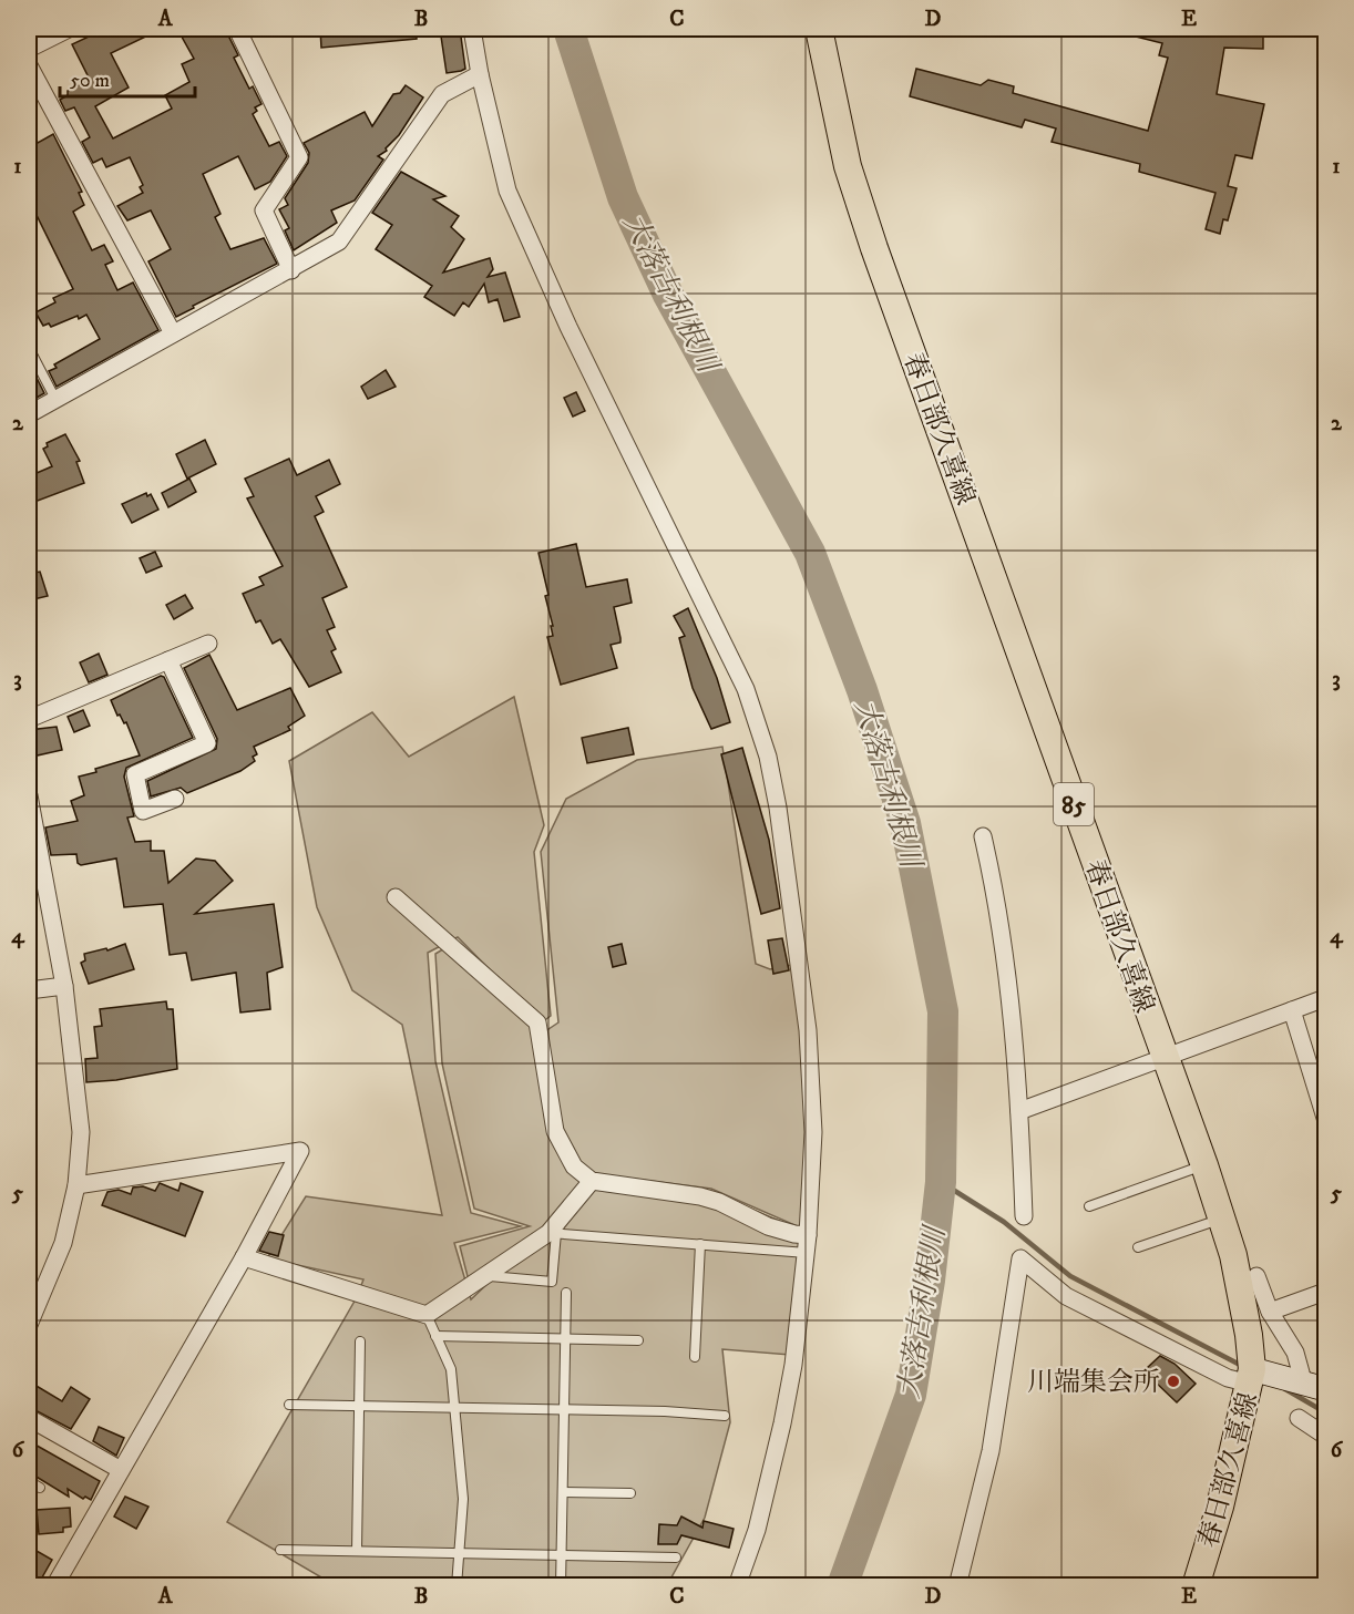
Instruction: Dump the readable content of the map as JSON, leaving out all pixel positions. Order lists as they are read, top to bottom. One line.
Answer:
{"streets":{"main road":["春日部久喜線","85"]},"water":["大落古利根川"],"places":["川端集会所"],"scale_bar":"50 m","grid":{"columns":["A","B","C","D","E"],"rows":["1","2","3","4","5","6"]}}
